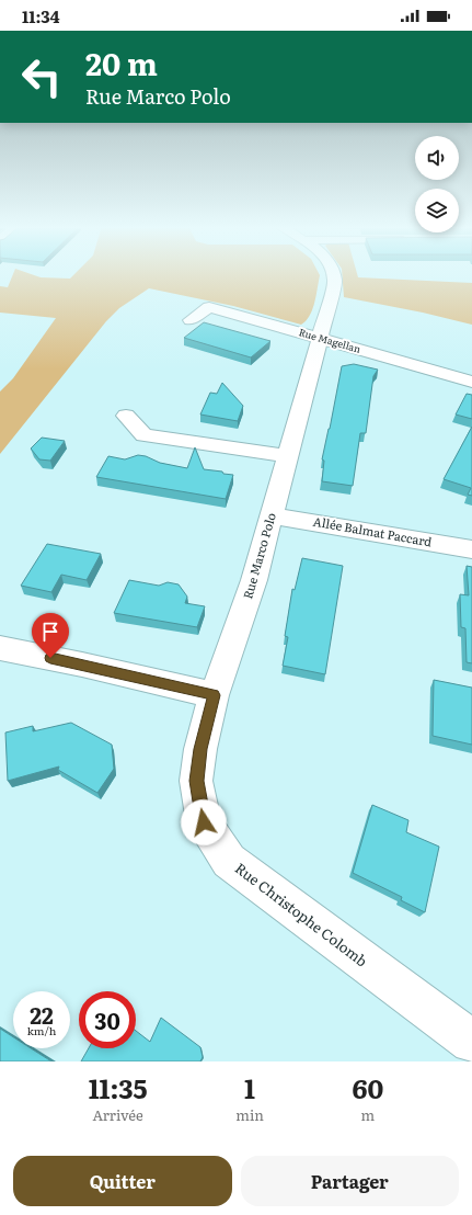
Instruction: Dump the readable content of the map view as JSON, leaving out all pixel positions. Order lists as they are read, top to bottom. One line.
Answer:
{"streets":{"street":["Rue Magellan","Allée Balmat Paccard","Rue Marco Polo","Rue Christophe Colomb"]},"crossings":[["Rue Magellan","Rue Marco Polo"],["Allée Balmat Paccard","Rue Marco Polo"],["Rue Marco Polo","Rue Christophe Colomb"]],"page":{"status":"11:34","turn":["20 m","Rue Marco Polo"],"speed":"22 km/h","limit":"30","eta":["11:35","Arrivée","1","min","60","m"],"buttons":["Quitter","Partager"]}}
